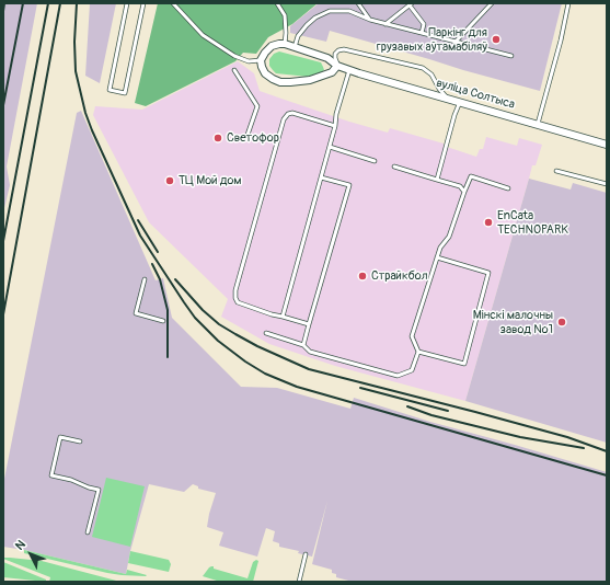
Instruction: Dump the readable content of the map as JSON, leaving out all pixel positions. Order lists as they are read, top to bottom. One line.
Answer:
{"streets":{"street":["вуліца Солтыса"]},"places":["Паркінг для грузавых аўтамабіляў","Светофор","ТЦ Мой дом","EnCata TECHNOPARK","Страйкбол","Мінскі малочны завод №1"],"north":"top left"}
